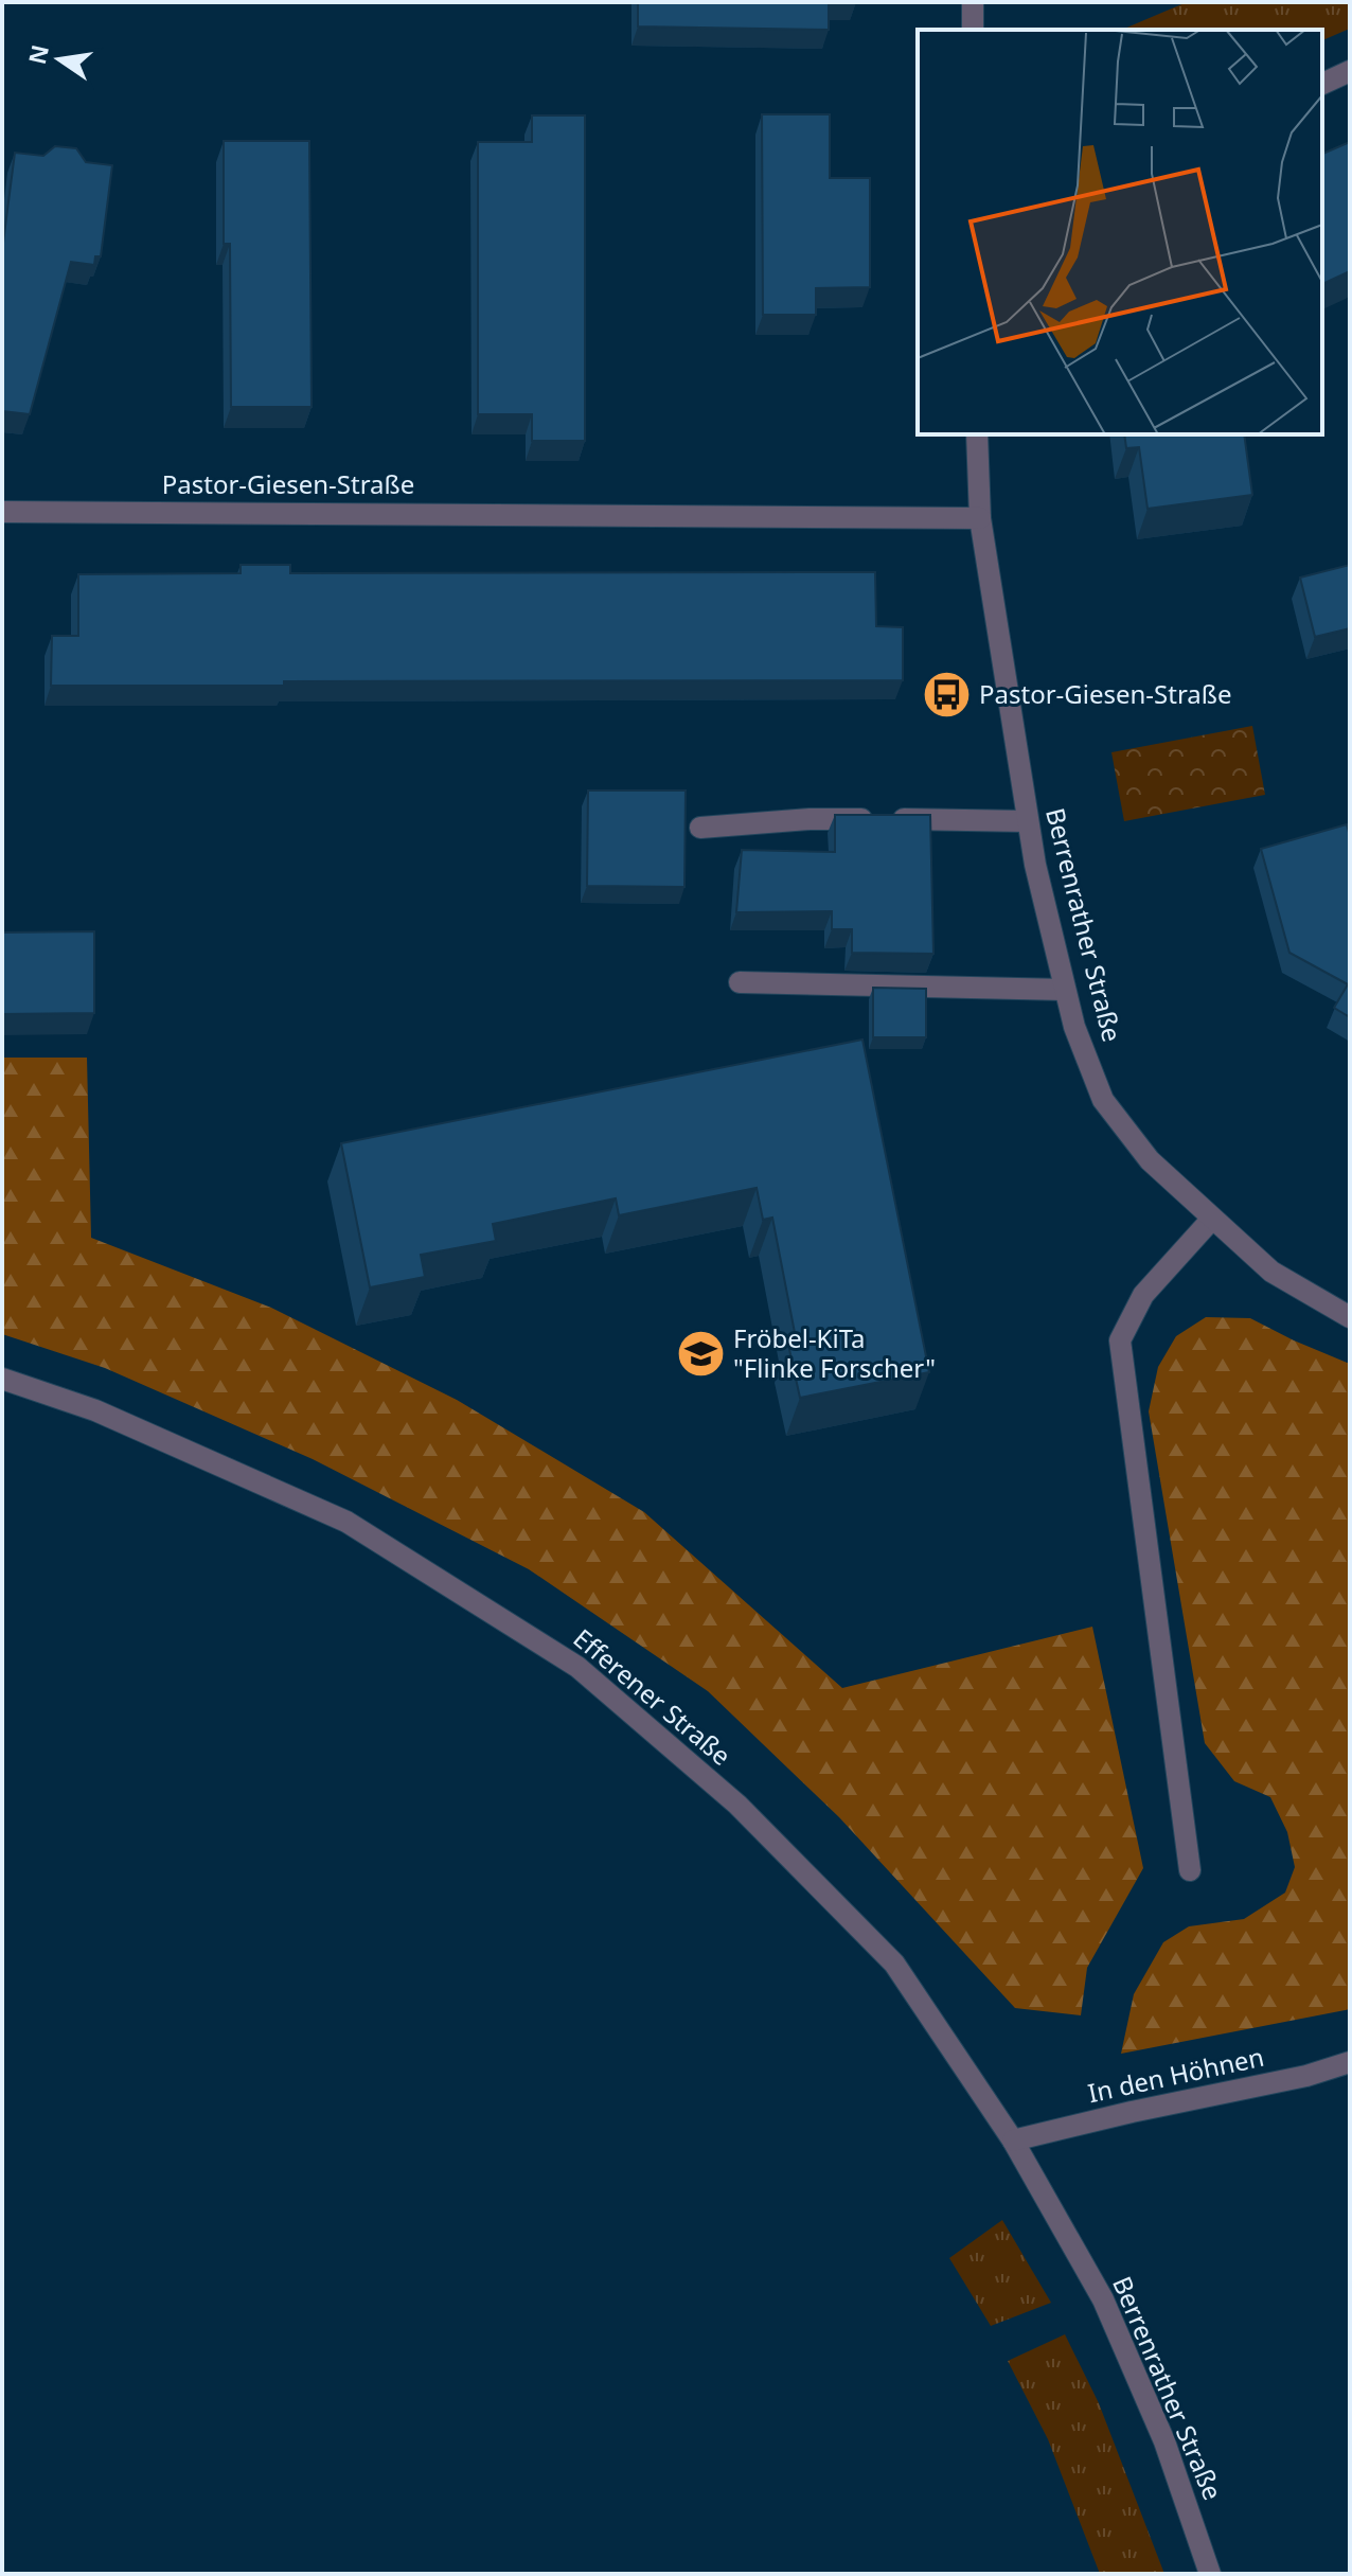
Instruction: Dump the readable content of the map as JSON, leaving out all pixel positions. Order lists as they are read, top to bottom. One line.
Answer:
{"streets":{"street":["Pastor-Giesen-Straße","Berrenrather Straße","Efferener Straße","In den Höhnen"]},"crossings":[["Pastor-Giesen-Straße","Berrenrather Straße"],["Berrenrather Straße","Efferener Straße"],["Berrenrather Straße","In den Höhnen"],["Efferener Straße","In den Höhnen"]],"places":{"bus stop":["Pastor-Giesen-Straße"],"school or university":["Fröbel-KiTa \"Flinke Forscher\""]},"north":"left"}
